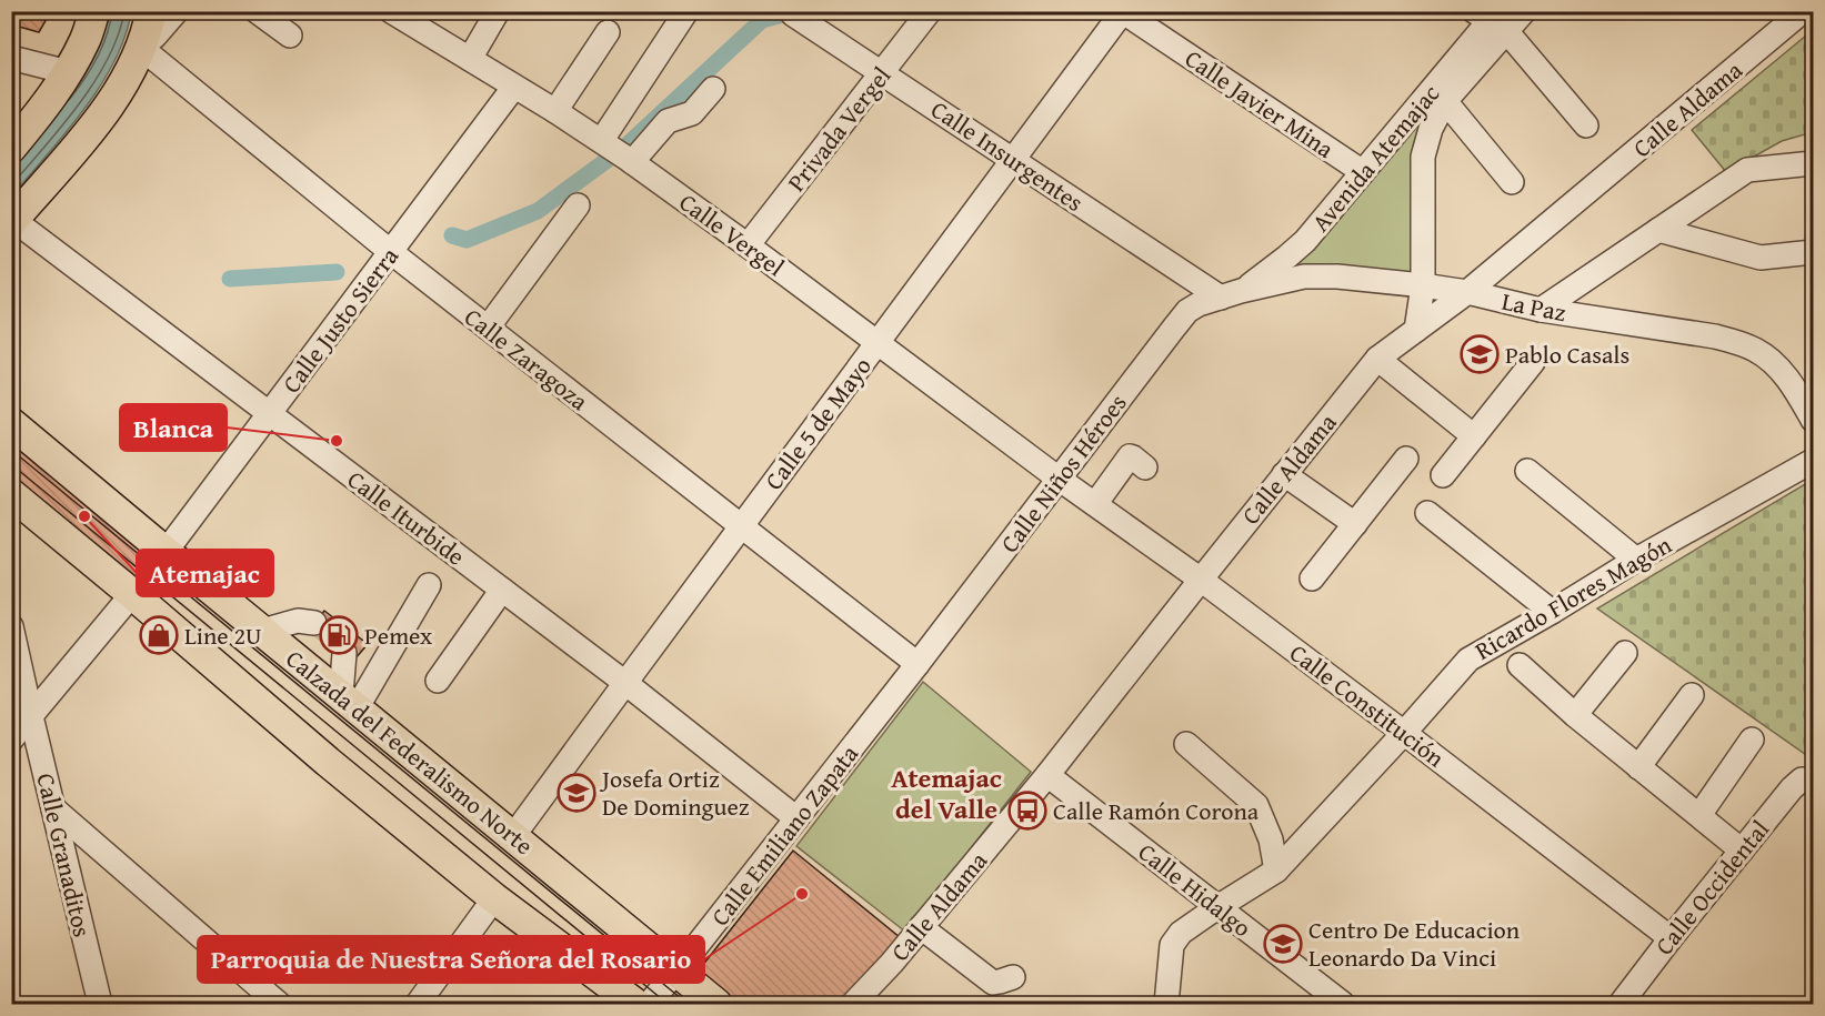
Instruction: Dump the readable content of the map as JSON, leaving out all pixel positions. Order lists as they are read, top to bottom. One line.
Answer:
{"streets":{"main road":["Calzada del Federalismo Norte"],"street":["Calle Javier Mina","Calle Aldama","Privada Vergel","Calle Insurgentes","Avenida Atemajac","Calle Vergel","La Paz","Calle Justo Sierra","Calle Zaragoza","Calle 5 de Mayo","Calle Niños Héroes","Calle Iturbide","Ricardo Flores Magón","Calle Constitución","Calle Emiliano Zapata","Calle Granaditos","Calle Occidental","Calle Hidalgo"]},"crossings":[["Calle Javier Mina","Avenida Atemajac"],["Calle Javier Mina","Calle 5 de Mayo"],["Calle Aldama","Avenida Atemajac"],["Calle Aldama","La Paz"],["Calle Aldama","Calle Constitución"],["Calle Aldama","Calle Hidalgo"],["Privada Vergel","Calle Insurgentes"],["Privada Vergel","Calle Vergel"],["Calle Insurgentes","Avenida Atemajac"],["Calle Insurgentes","La Paz"],["Calle Insurgentes","Calle 5 de Mayo"],["Calle Insurgentes","Calle Niños Héroes"],["Avenida Atemajac","La Paz"],["Avenida Atemajac","Calle Niños Héroes"],["Calle Vergel","Calle Justo Sierra"],["Calle Vergel","Calle 5 de Mayo"],["Calle Vergel","Calle Niños Héroes"],["Calle Vergel","Calle Constitución"],["La Paz","Calle Niños Héroes"],["Calle Justo Sierra","Calle Zaragoza"],["Calle Justo Sierra","Calle Iturbide"],["Calle Justo Sierra","Calzada del Federalismo Norte"],["Calle Zaragoza","Calle 5 de Mayo"],["Calle Zaragoza","Calle Niños Héroes"],["Calle Zaragoza","Calle Emiliano Zapata"],["Calle 5 de Mayo","Calle Iturbide"],["Calle 5 de Mayo","Calzada del Federalismo Norte"],["Calle Niños Héroes","Calle Constitución"],["Calle Niños Héroes","Calle Emiliano Zapata"],["Calle Iturbide","Calle Emiliano Zapata"],["Ricardo Flores Magón","Calle Constitución"],["Ricardo Flores Magón","Calle Hidalgo"],["Calle Constitución","Calle Occidental"],["Calzada del Federalismo Norte","Calle Emiliano Zapata"]],"districts":["Atemajac del Valle"],"places":{"school or university":["Pablo Casals","Josefa Ortiz De Dominguez","Centro De Educacion Leonardo Da Vinci"],"other":["Blanca","Atemajac","Parroquia de Nuestra Señora del Rosario"],"shop":["Line 2U"],"fuel station":["Pemex"],"bus stop":["Calle Ramón Corona"]}}
